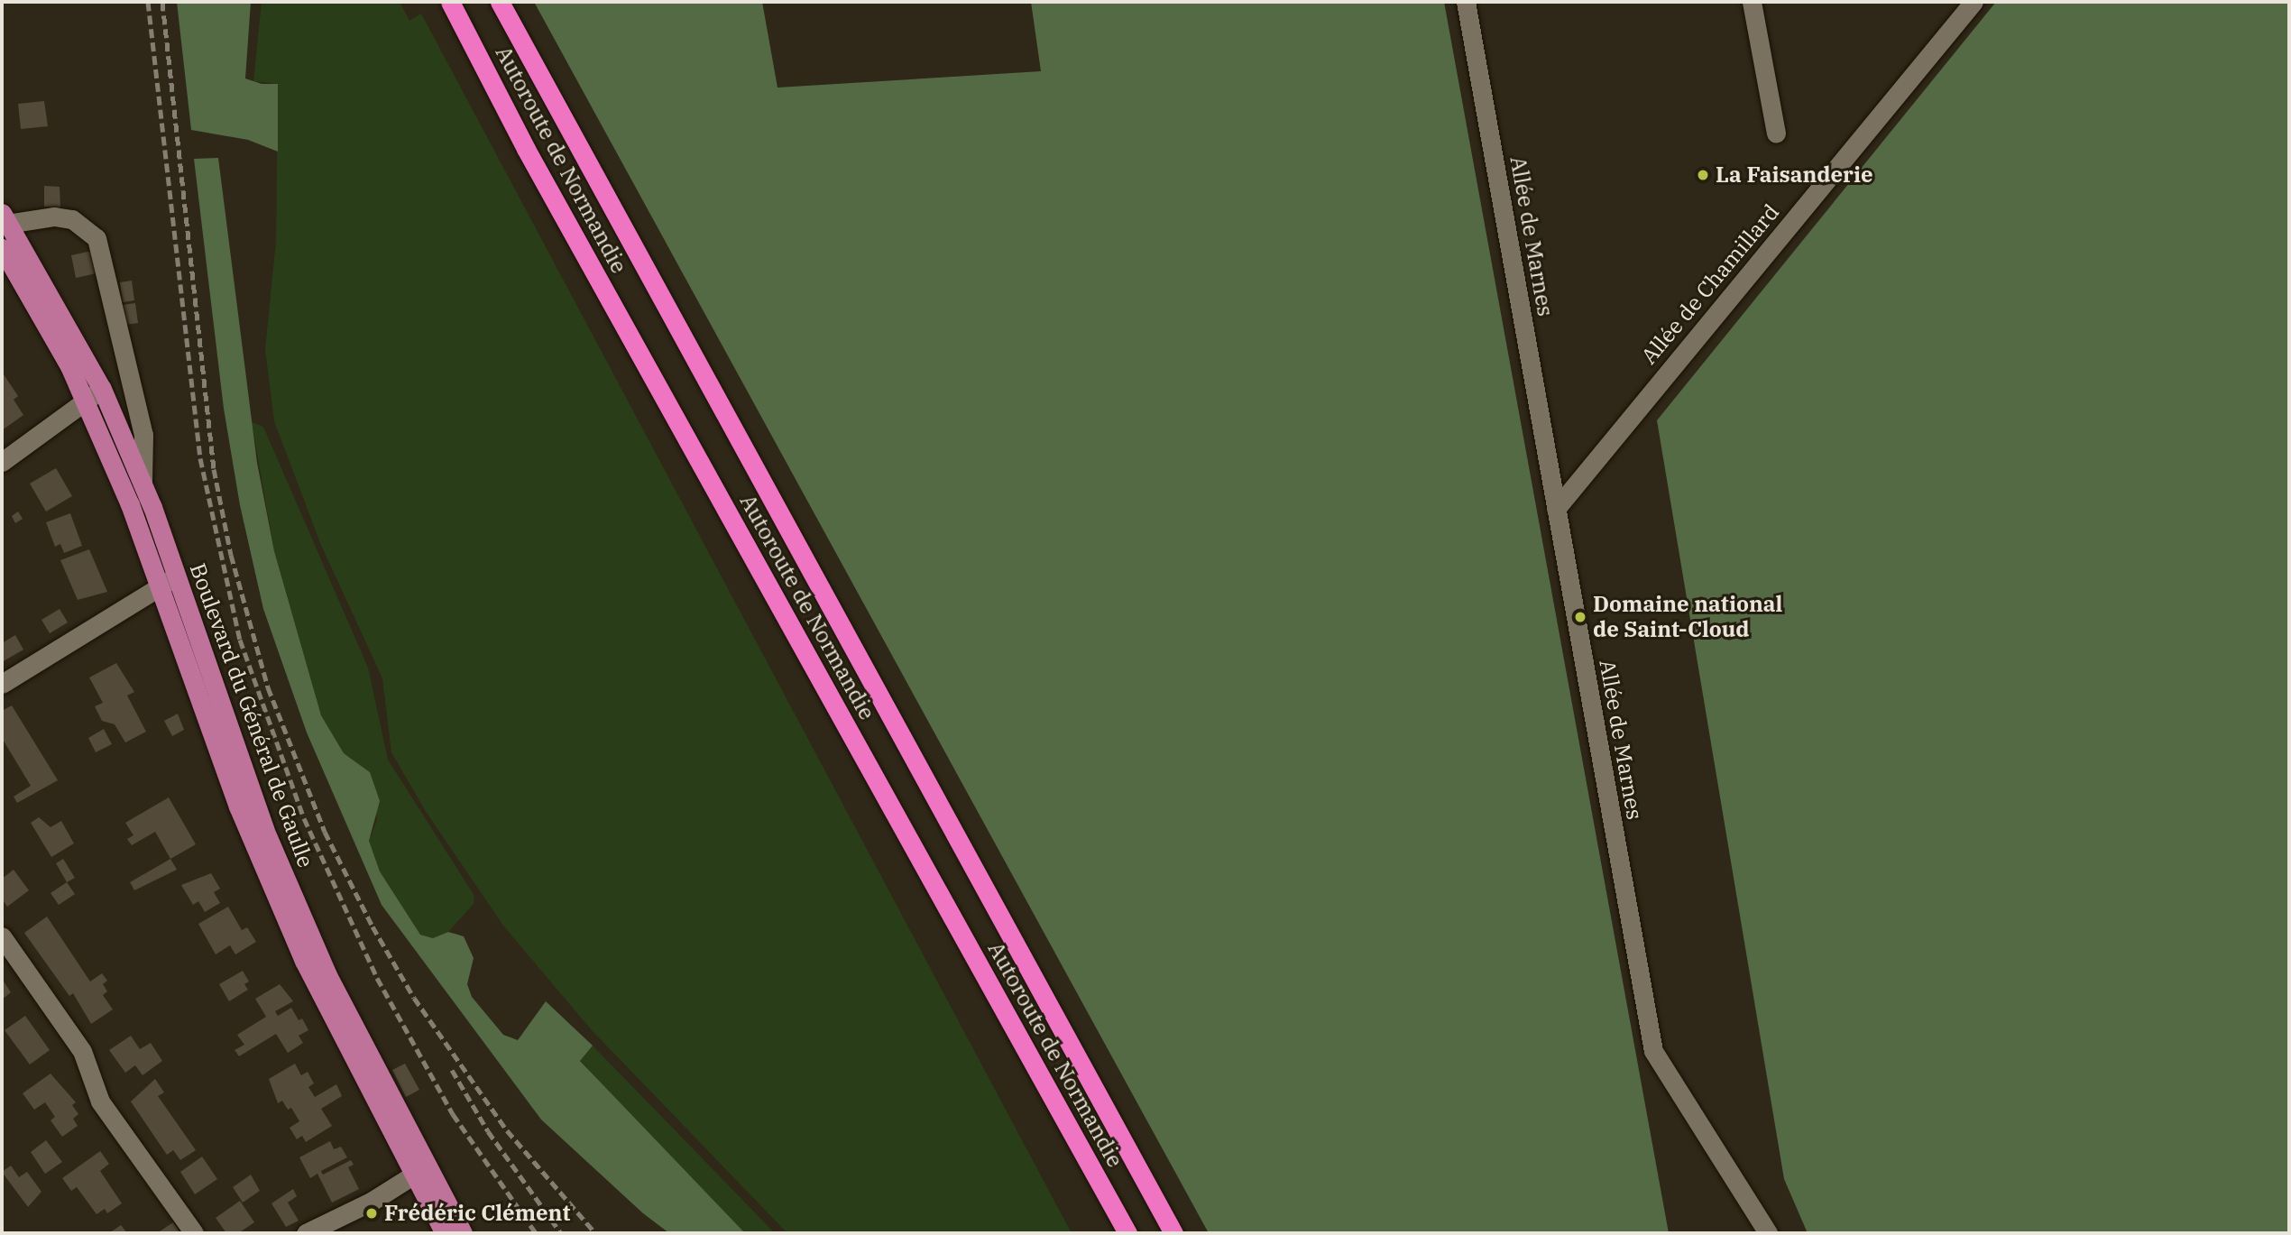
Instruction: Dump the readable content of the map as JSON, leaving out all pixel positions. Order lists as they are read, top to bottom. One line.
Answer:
{"streets":{"highway":["Autoroute de Normandie"],"main road":["Boulevard du Général de Gaulle"],"street":["Allée de Marnes","Allée de Chamillard"]},"crossings":[["Allée de Marnes","Allée de Chamillard"]],"places":["La Faisanderie","Domaine national de Saint-Cloud","Frédéric Clément"]}
